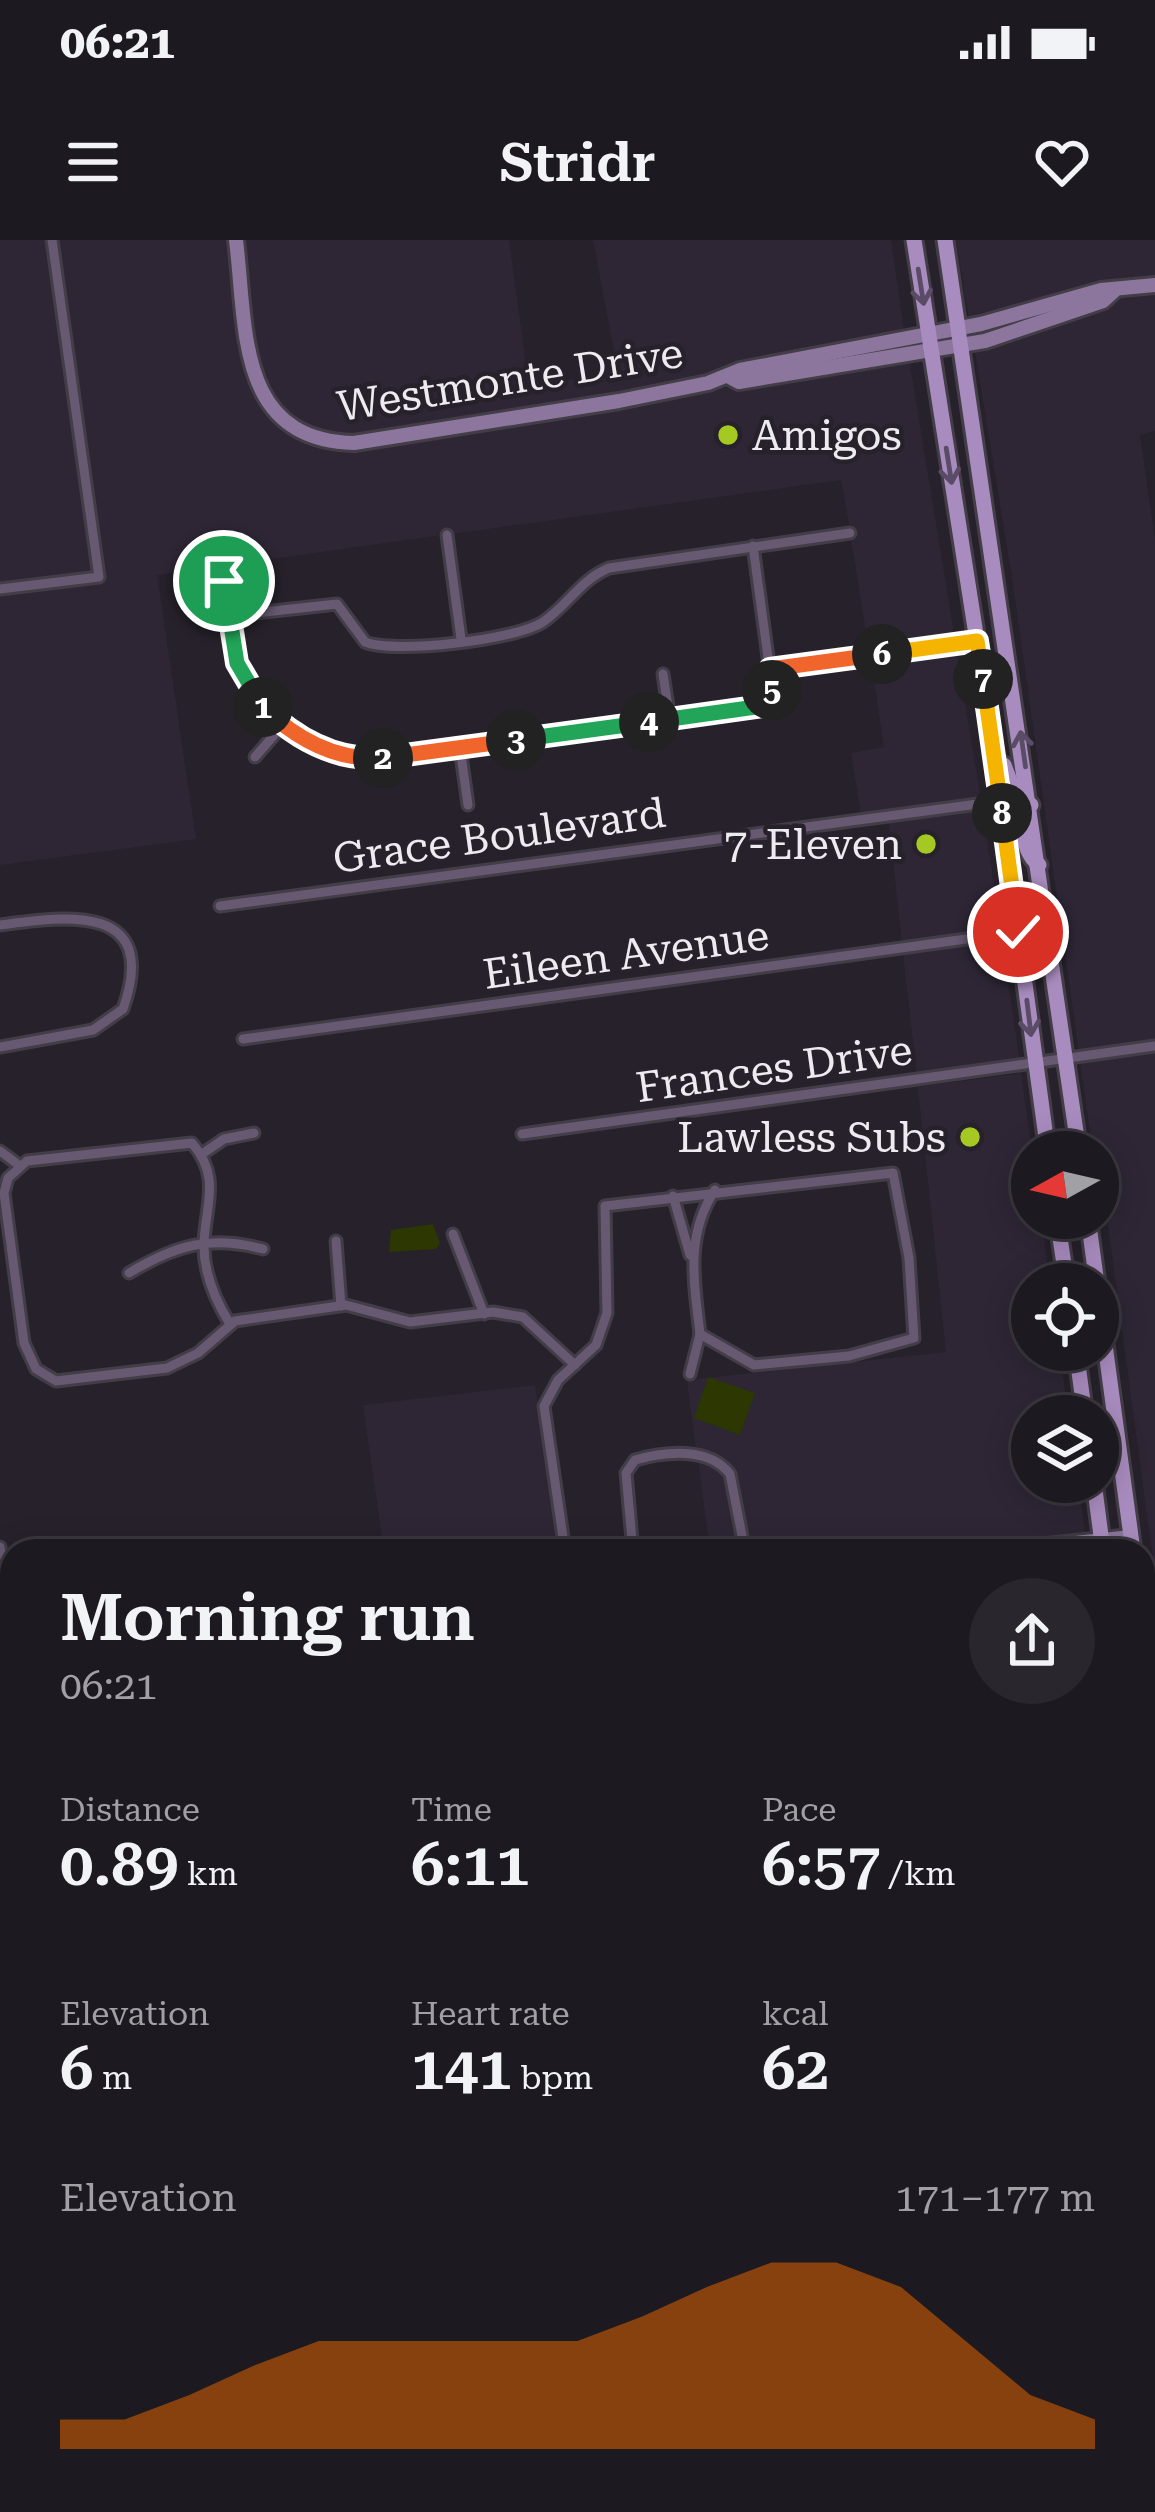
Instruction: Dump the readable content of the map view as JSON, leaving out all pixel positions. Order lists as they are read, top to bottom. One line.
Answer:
{"streets":{"street":["Westmonte Drive","Grace Boulevard","Eileen Avenue","Frances Drive"]},"places":["Amigos","7-Eleven","Lawless Subs"],"north":"left","page":{"status":"06:21","header":"Stridr","pins":["6","7","5","1","4","3","2","8"],"heading":["Morning run","06:21"],"stats":[["Distance","0.89 km"],["Time","6:11"],["Pace","6:57 /km"],["Elevation","6 m"],["Heart rate","141 bpm"],["kcal","62"]],"chart":["Elevation","171–177 m"]}}
